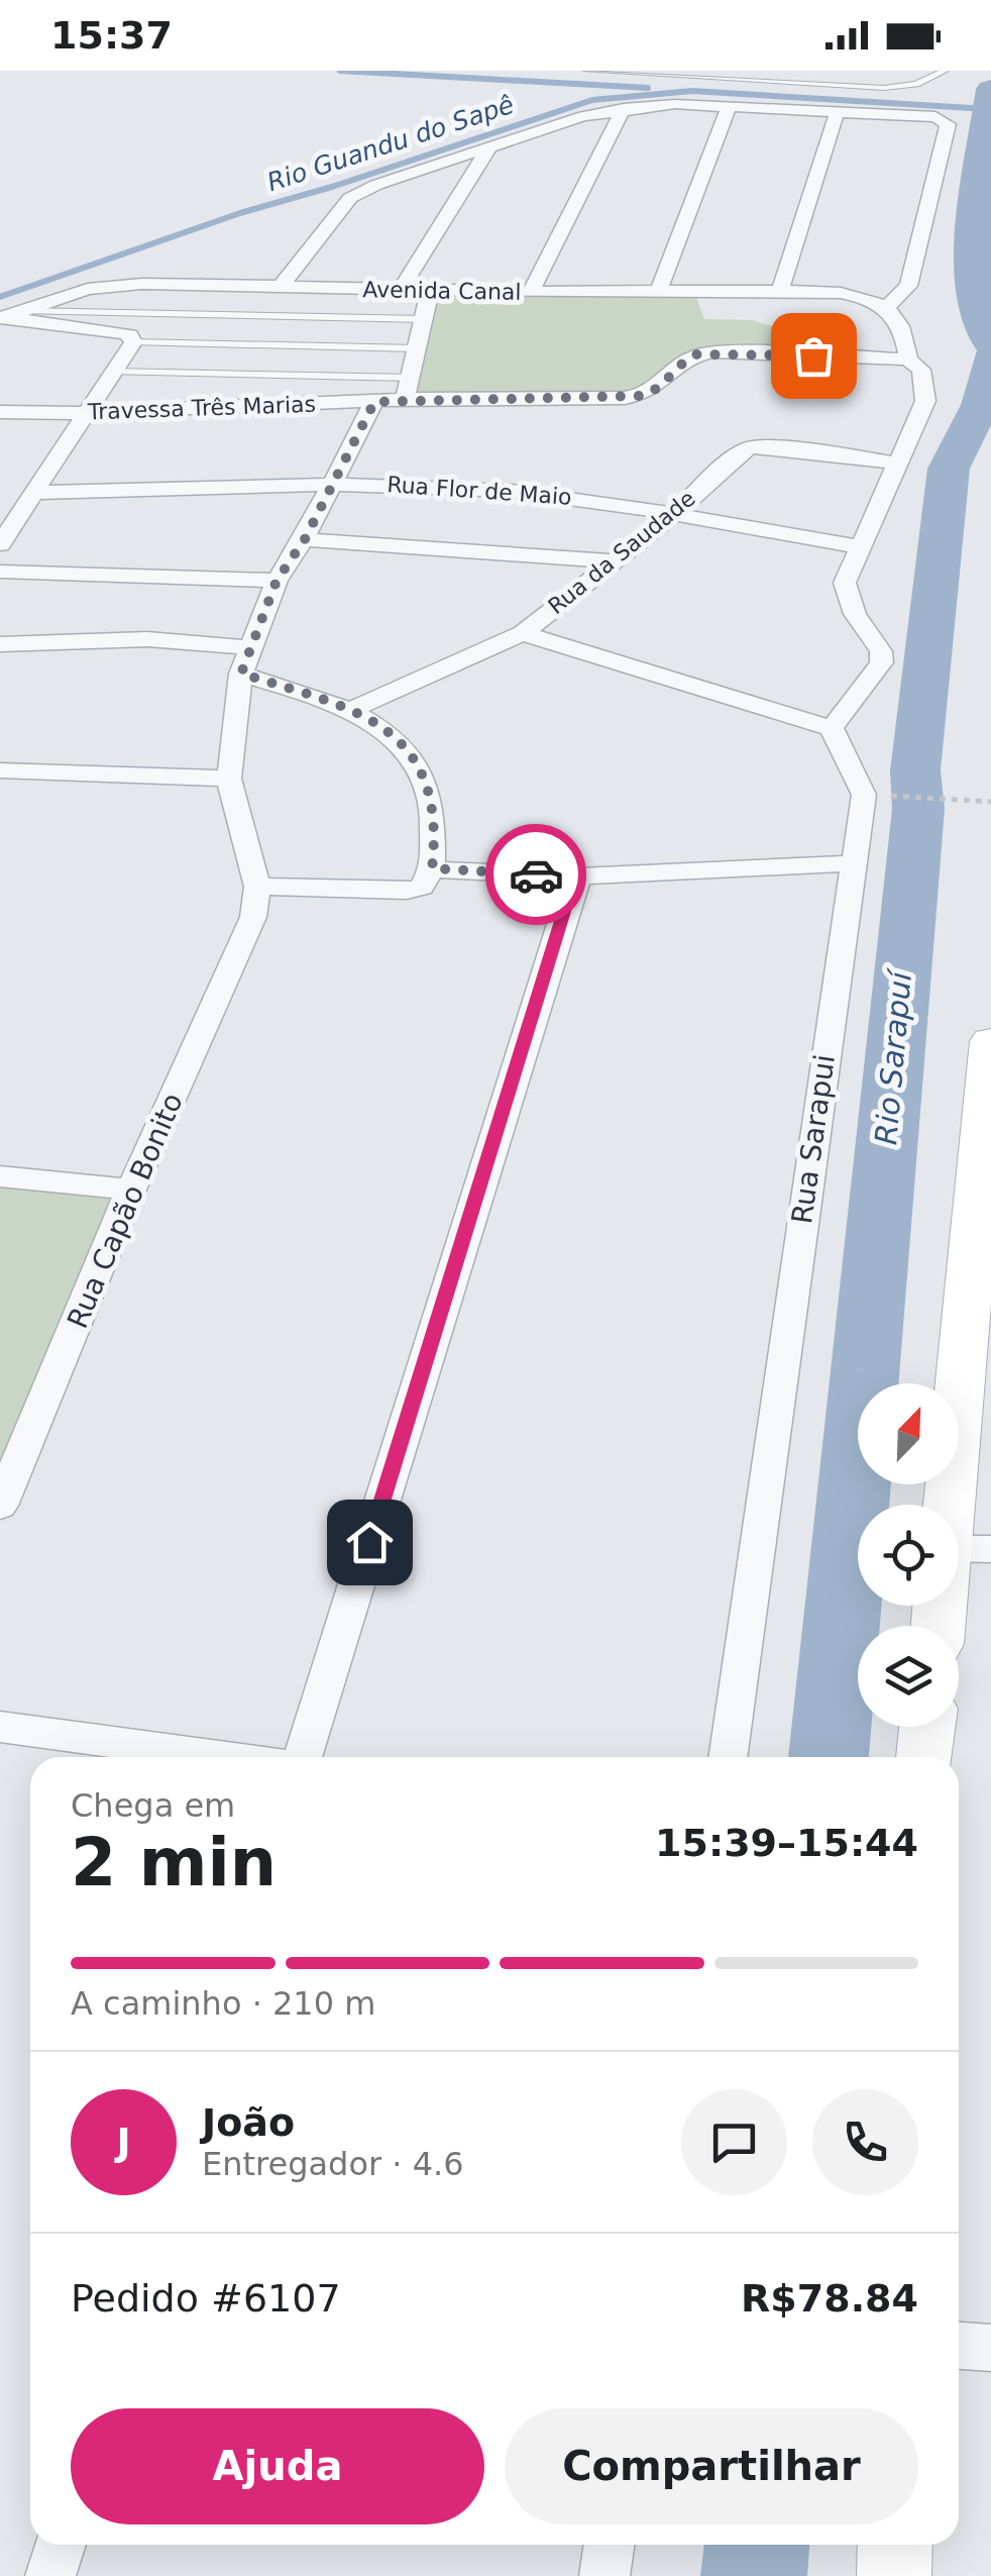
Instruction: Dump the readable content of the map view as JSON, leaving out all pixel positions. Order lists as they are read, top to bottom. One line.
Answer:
{"streets":{"street":["Avenida Canal","Travessa Três Marias","Rua Flor de Maio","Rua da Saudade","Rua Sarapui","Rua Capão Bonito"]},"crossings":[["Rua Flor de Maio","Rua da Saudade"]],"water":["Rio Guandu do Sapê","Rio Sarapuí"],"north":"top right","page":{"status":"15:37","heading":["2 min","Chega em","15:39–15:44"],"panel":["João","Entregador · 4.6","Pedido #6107","R$78.84"],"bar":"A caminho · 210 m","round":"J","buttons":["Ajuda","Compartilhar"]}}
